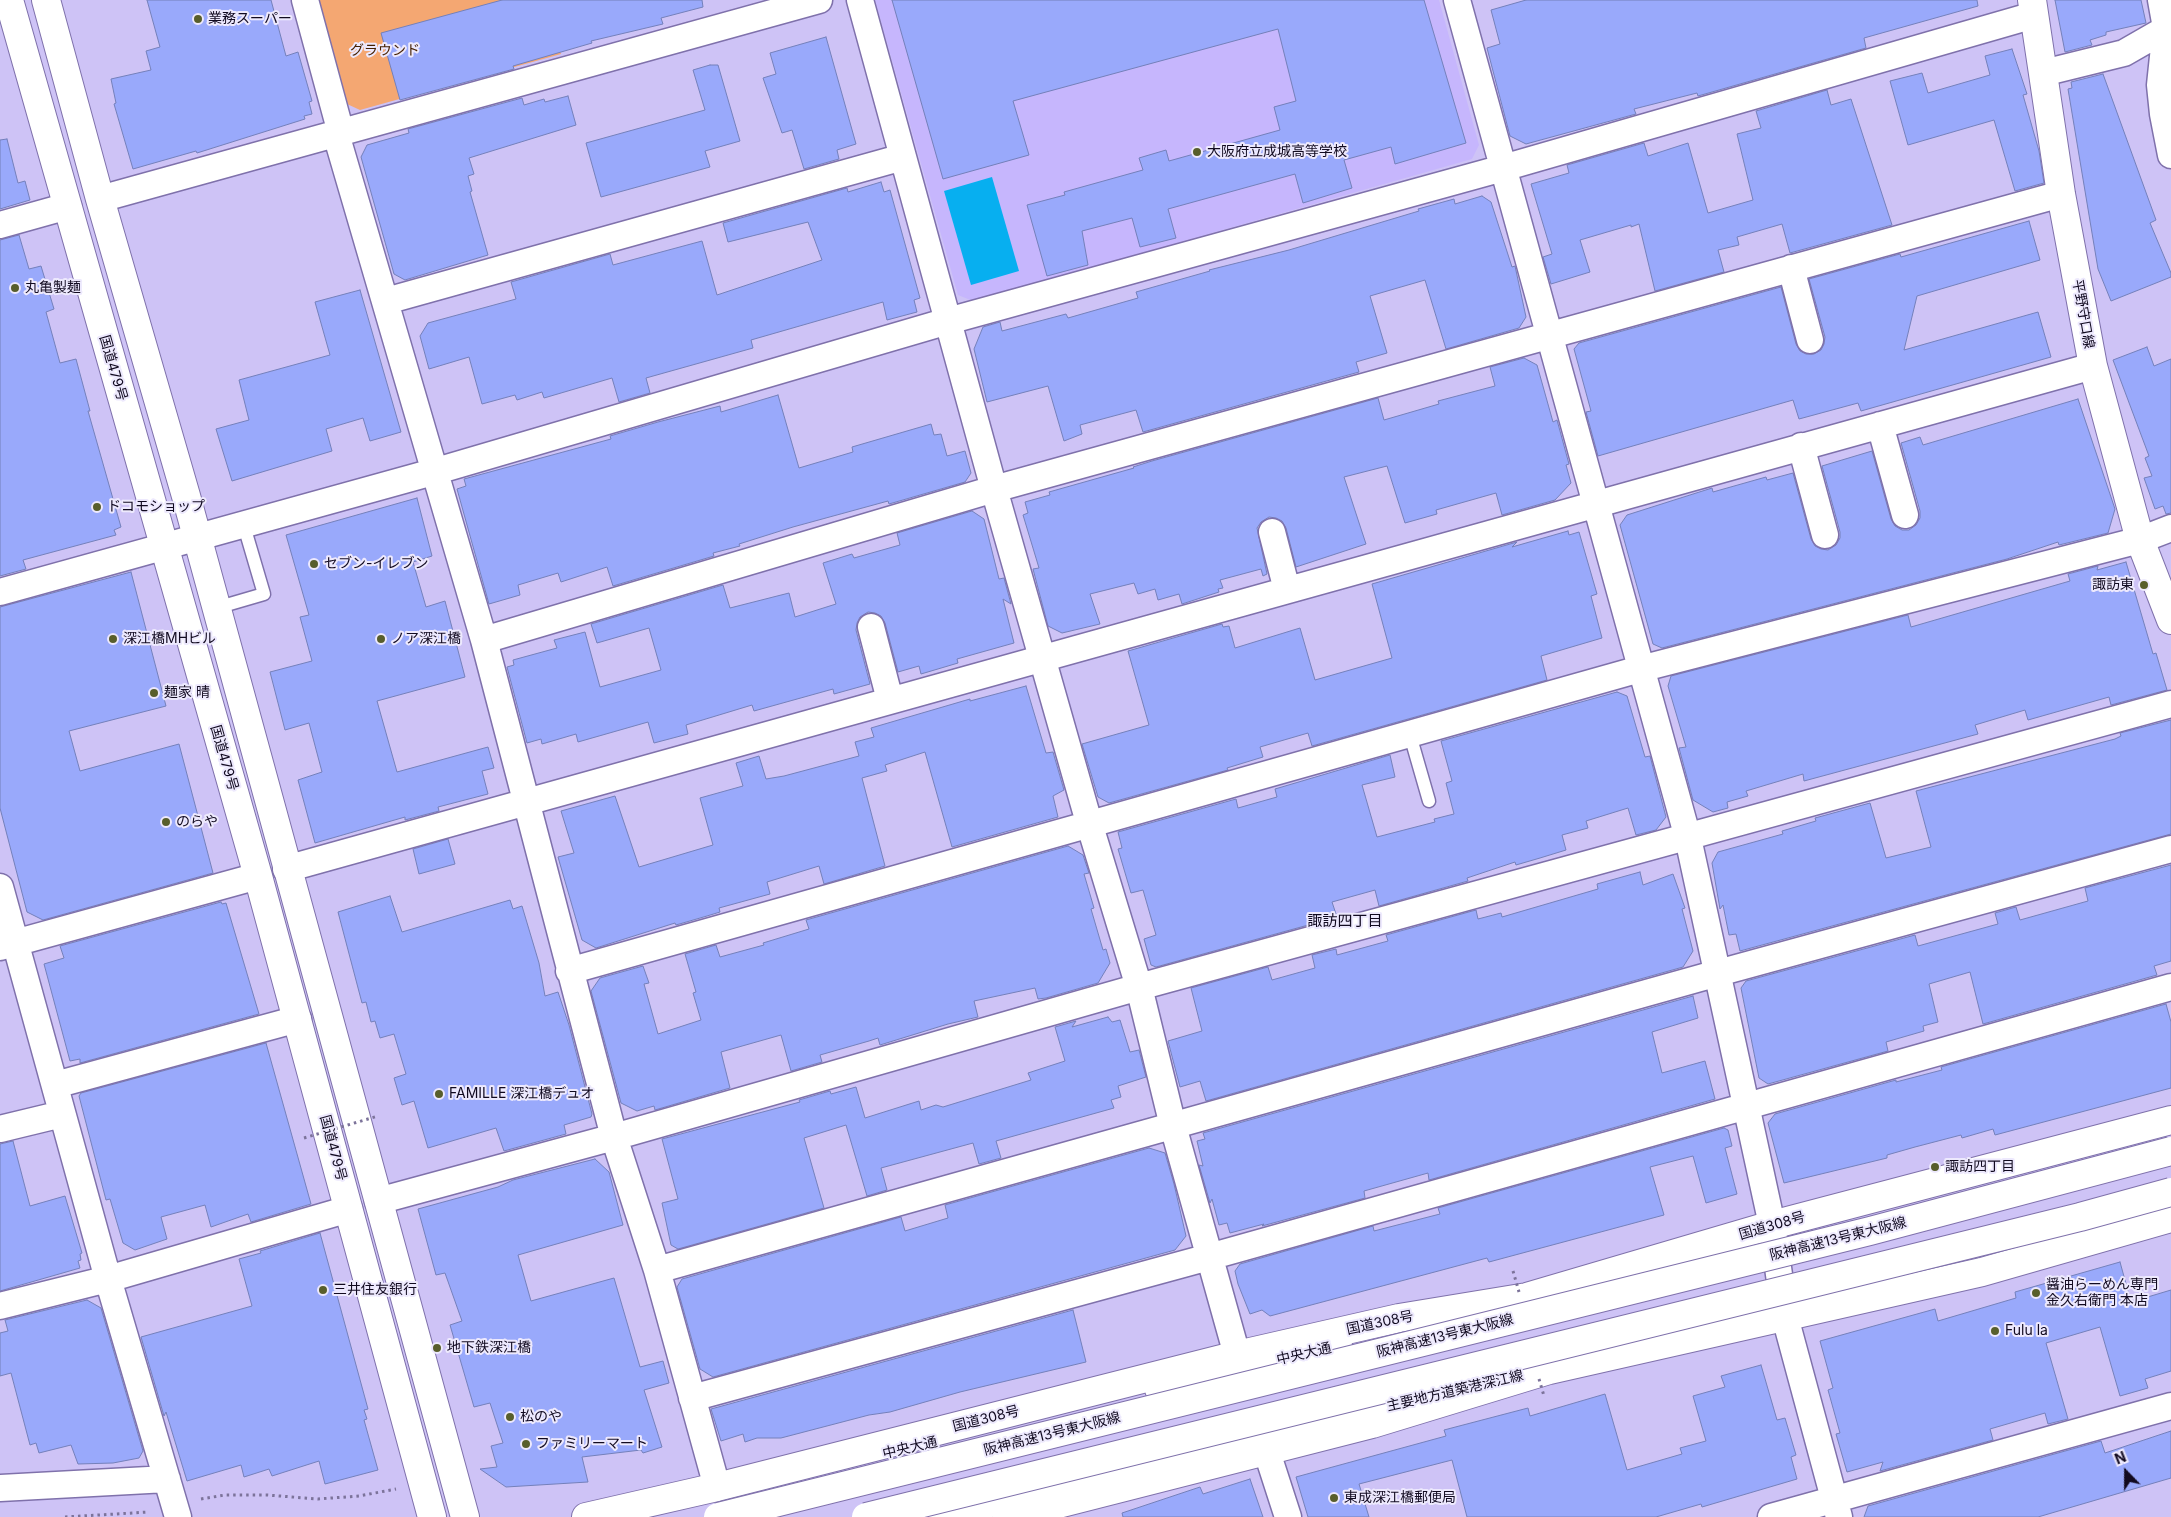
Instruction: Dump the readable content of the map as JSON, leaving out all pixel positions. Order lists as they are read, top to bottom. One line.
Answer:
{"streets":{"main road":["平野守口線","国道479号","国道308号","阪神高速13号東大阪線","中央大通","主要地方道築港深江線"]},"crossings":[["国道308号","中央大通"]],"districts":["諏訪四丁目"],"parks":["グラウンド"],"places":["業務スーパー","大阪府立成城高等学校","丸亀製麺","ドコモショップ","セブン-イレブン","諏訪東","深江橋MHビル","ノア深江橋","麺家 晴","のらや","FAMILLE 深江橋デュオ","諏訪四丁目","三井住友銀行","醤油らーめん専門 金久右衛門 本店","Fulu la","地下鉄深江橋","松のや","ファミリーマート","東成深江橋郵便局"],"north":"top"}
